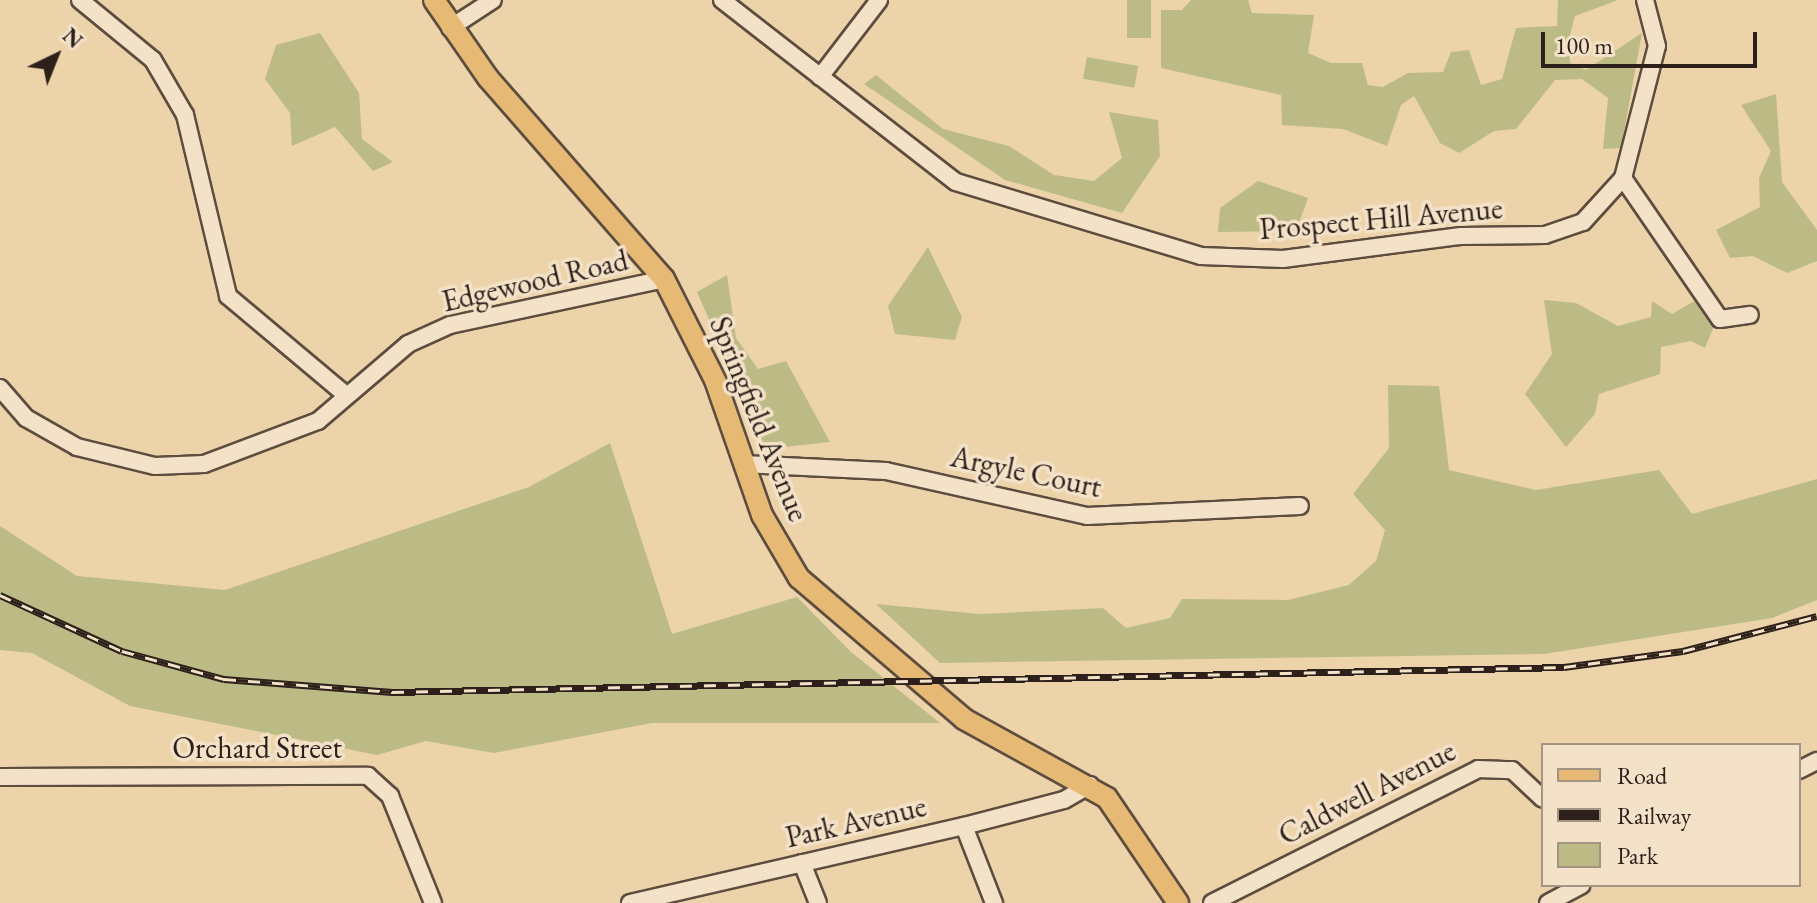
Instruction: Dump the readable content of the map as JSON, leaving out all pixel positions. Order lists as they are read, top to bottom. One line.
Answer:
{"streets":{"main road":["Springfield Avenue"],"street":["Prospect Hill Avenue","Edgewood Road","Argyle Court","Orchard Street","Caldwell Avenue","Park Avenue"]},"crossings":[["Edgewood Road","Springfield Avenue"],["Springfield Avenue","Argyle Court"],["Springfield Avenue","Park Avenue"]],"legend":["Road","Railway","Park"],"scale_bar":"100 m","north":"top right"}
